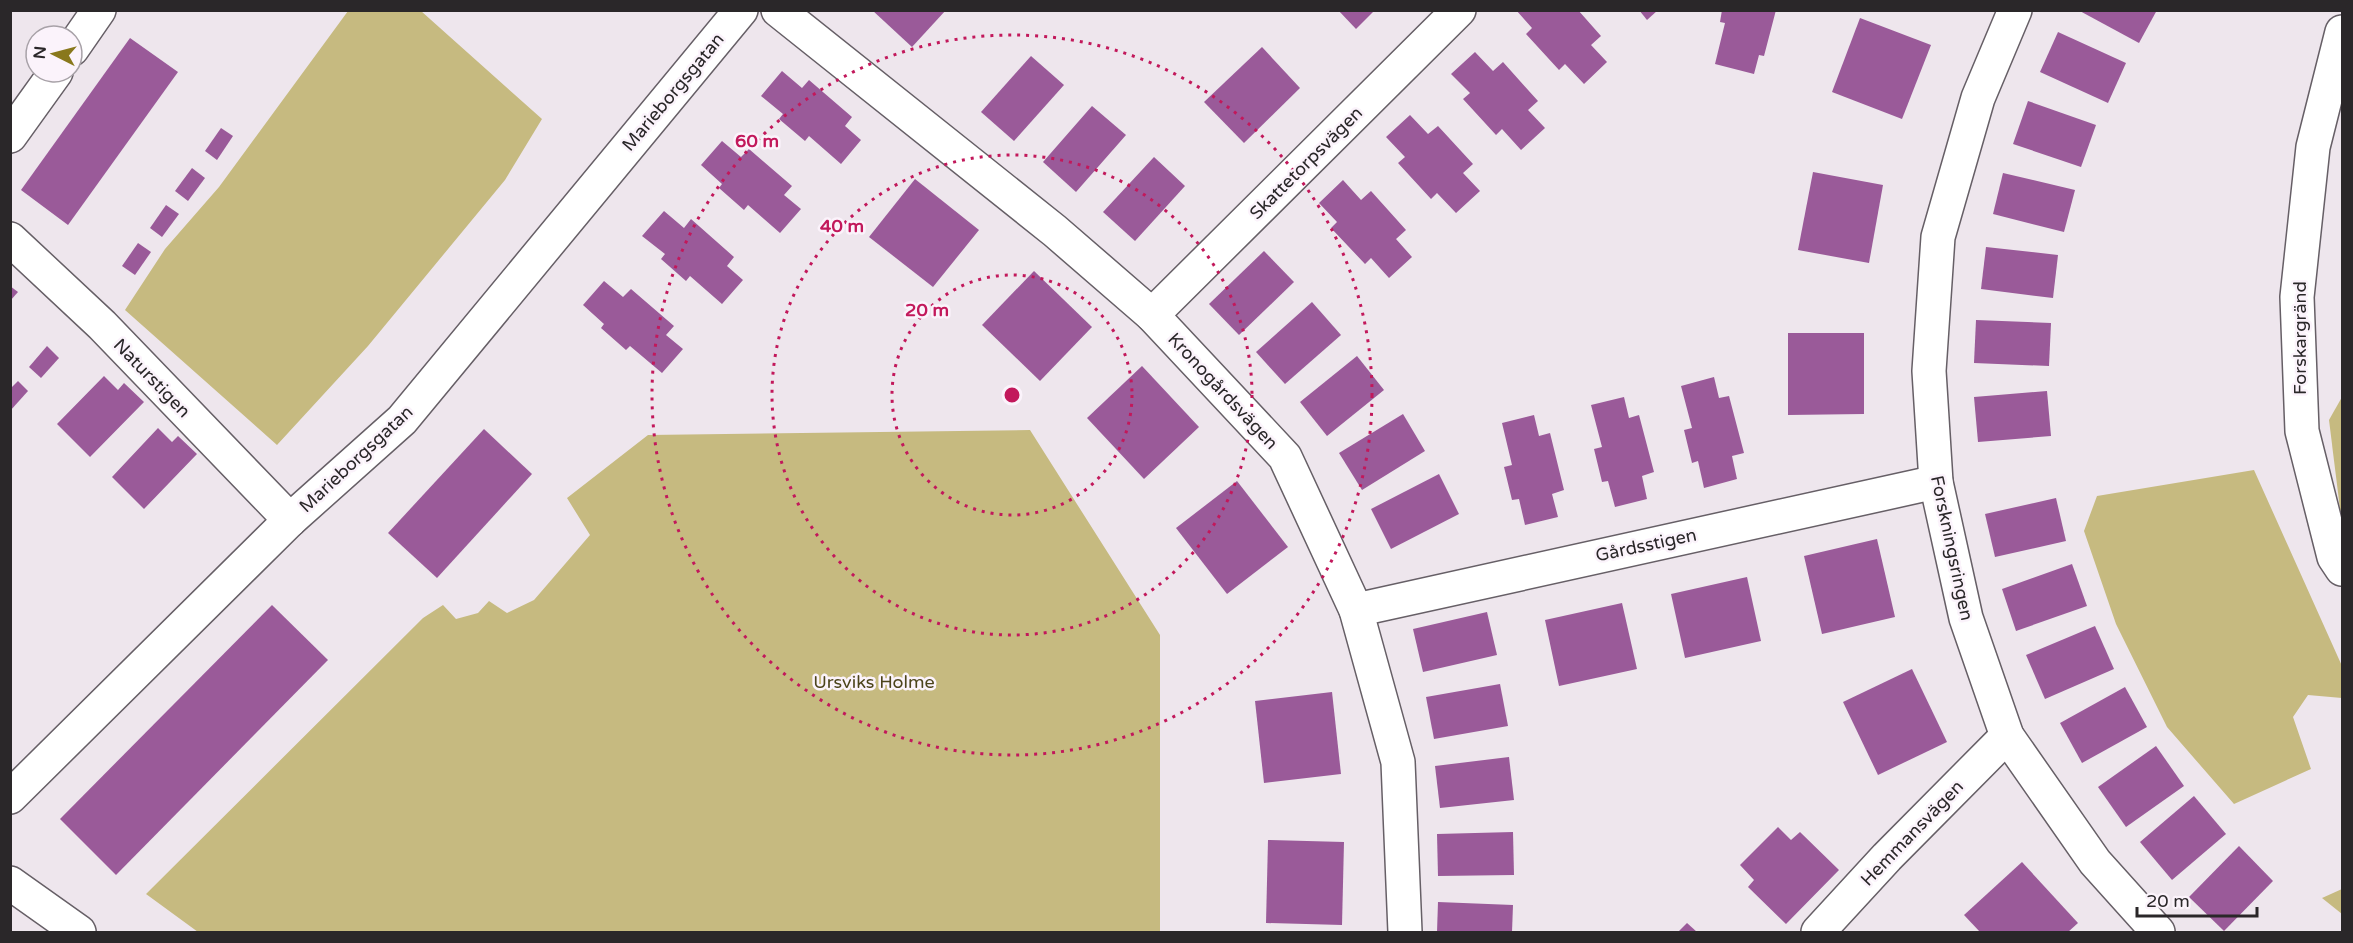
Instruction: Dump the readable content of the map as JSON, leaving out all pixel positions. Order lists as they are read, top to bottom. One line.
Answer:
{"streets":{"street":["Marieborgsgatan","Skattetorpsvägen","Forskargränd","Naturstigen","Kronogårdsvägen","Gårdsstigen","Forskningsringen","Hemmansvägen"]},"crossings":[["Marieborgsgatan","Naturstigen"],["Skattetorpsvägen","Kronogårdsvägen"],["Kronogårdsvägen","Gårdsstigen"],["Gårdsstigen","Forskningsringen"],["Forskningsringen","Hemmansvägen"]],"parks":["Ursviks Holme"],"scale_bar":"20 m","north":"left","rings":["60 m","40 m","20 m"]}
